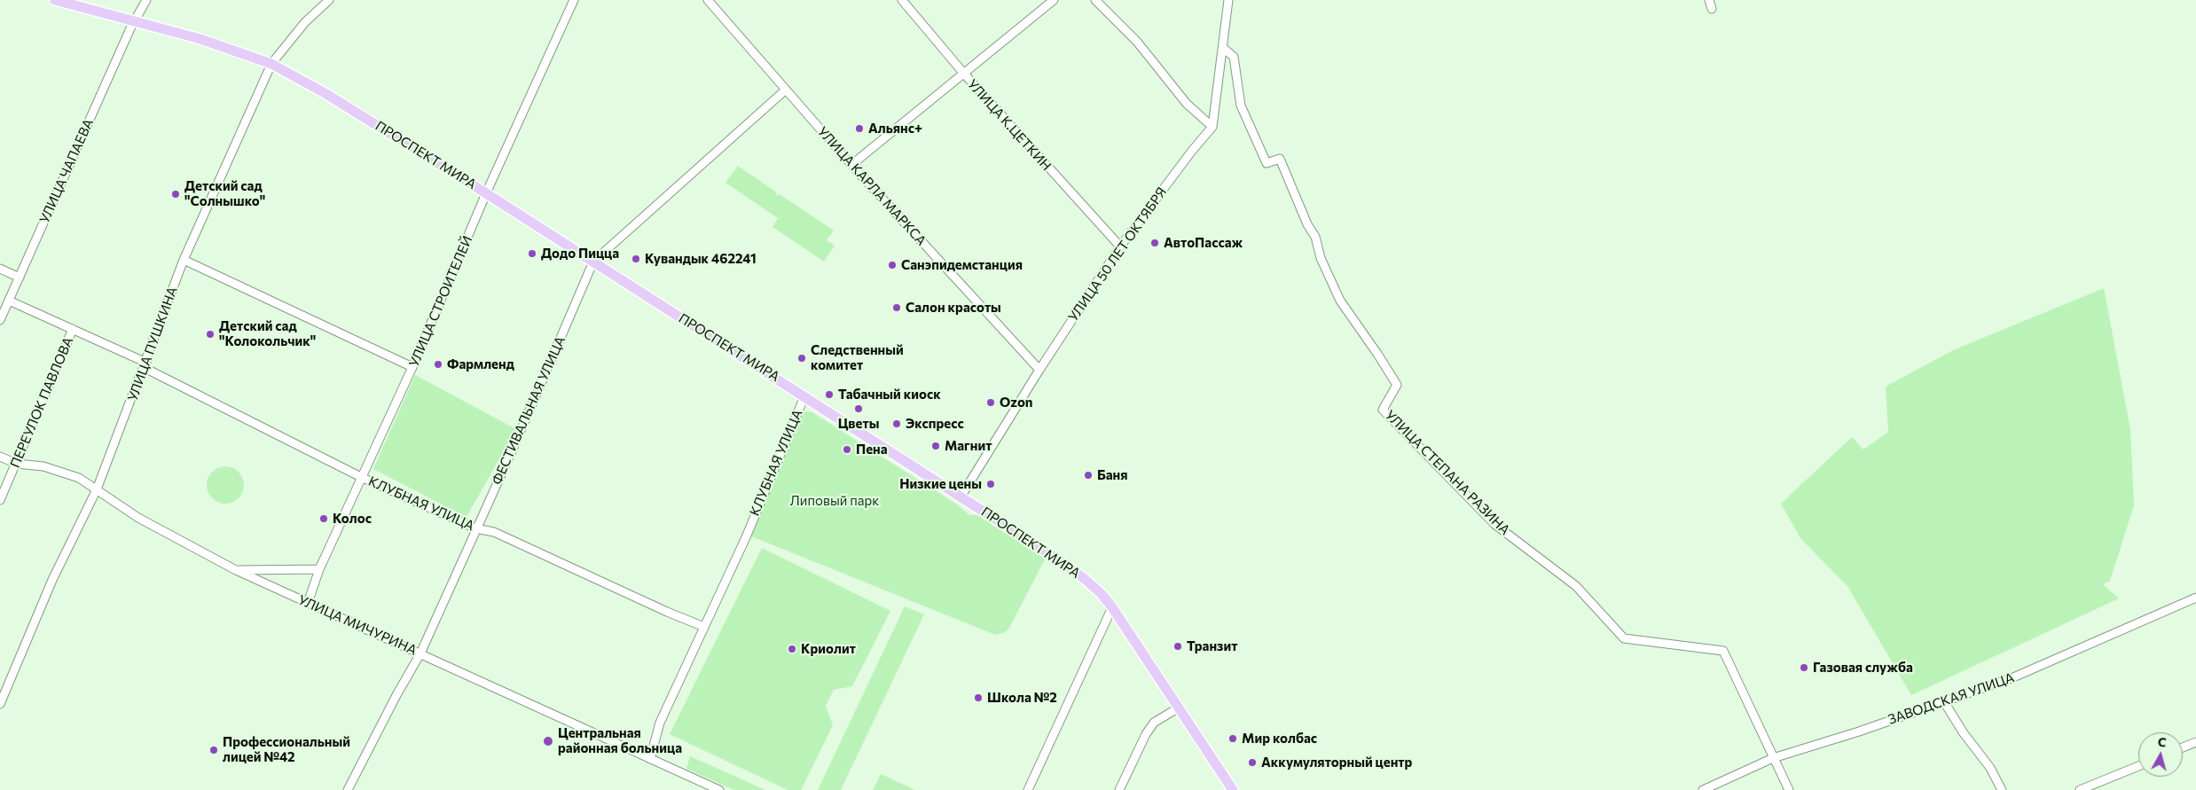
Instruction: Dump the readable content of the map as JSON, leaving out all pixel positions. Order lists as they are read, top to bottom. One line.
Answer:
{"streets":{"main road":["ПРОСПЕКТ МИРА"],"street":["УЛИЦА К.ЦЕТКИН","УЛИЦА ЧАПАЕВА","УЛИЦА КАРЛА МАРКСА","УЛИЦА 50 ЛЕТ ОКТЯБРЯ","УЛИЦА СТРОИТЕЛЕЙ","УЛИЦА ПУШКИНА","ПЕРЕУЛОК ПАВЛОВА","ФЕСТИВАЛЬНАЯ УЛИЦА","КЛУБНАЯ УЛИЦА","УЛИЦА СТЕПАНА РАЗИНА","УЛИЦА МИЧУРИНА","ЗАВОДСКАЯ УЛИЦА"]},"crossings":[["УЛИЦА К.ЦЕТКИН","УЛИЦА 50 ЛЕТ ОКТЯБРЯ"],["ПРОСПЕКТ МИРА","УЛИЦА ЧАПАЕВА"],["ПРОСПЕКТ МИРА","УЛИЦА 50 ЛЕТ ОКТЯБРЯ"],["ПРОСПЕКТ МИРА","УЛИЦА СТРОИТЕЛЕЙ"],["ПРОСПЕКТ МИРА","УЛИЦА ПУШКИНА"],["ПРОСПЕКТ МИРА","ФЕСТИВАЛЬНАЯ УЛИЦА"],["ПРОСПЕКТ МИРА","КЛУБНАЯ УЛИЦА"],["УЛИЦА ЧАПАЕВА","КЛУБНАЯ УЛИЦА"],["УЛИЦА КАРЛА МАРКСА","УЛИЦА 50 ЛЕТ ОКТЯБРЯ"],["УЛИЦА КАРЛА МАРКСА","ФЕСТИВАЛЬНАЯ УЛИЦА"],["УЛИЦА СТРОИТЕЛЕЙ","КЛУБНАЯ УЛИЦА"],["УЛИЦА СТРОИТЕЛЕЙ","УЛИЦА МИЧУРИНА"],["УЛИЦА ПУШКИНА","КЛУБНАЯ УЛИЦА"],["УЛИЦА ПУШКИНА","УЛИЦА МИЧУРИНА"],["ПЕРЕУЛОК ПАВЛОВА","КЛУБНАЯ УЛИЦА"],["ПЕРЕУЛОК ПАВЛОВА","УЛИЦА МИЧУРИНА"],["ФЕСТИВАЛЬНАЯ УЛИЦА","КЛУБНАЯ УЛИЦА"],["ФЕСТИВАЛЬНАЯ УЛИЦА","УЛИЦА МИЧУРИНА"],["КЛУБНАЯ УЛИЦА","УЛИЦА МИЧУРИНА"],["УЛИЦА СТЕПАНА РАЗИНА","ЗАВОДСКАЯ УЛИЦА"]],"parks":["Липовый парк"],"places":["Альянс+","Детский сад \"Солнышко\"","АвтоПассаж","Додо Пицца","Кувандык 462241","Санэпидемстанция","Салон красоты","Детский сад \"Колокольчик\"","Следственный комитет","Фармленд","Табачный киоск","Ozon","Цветы","Экспресс","Магнит","Пена","Баня","Низкие цены","Колос","Транзит","Криолит","Газовая служба","Школа №2","Мир колбас","Центральная районная больница","Профессиональный лицей №42","Аккумуляторный центр"],"north":"top"}
